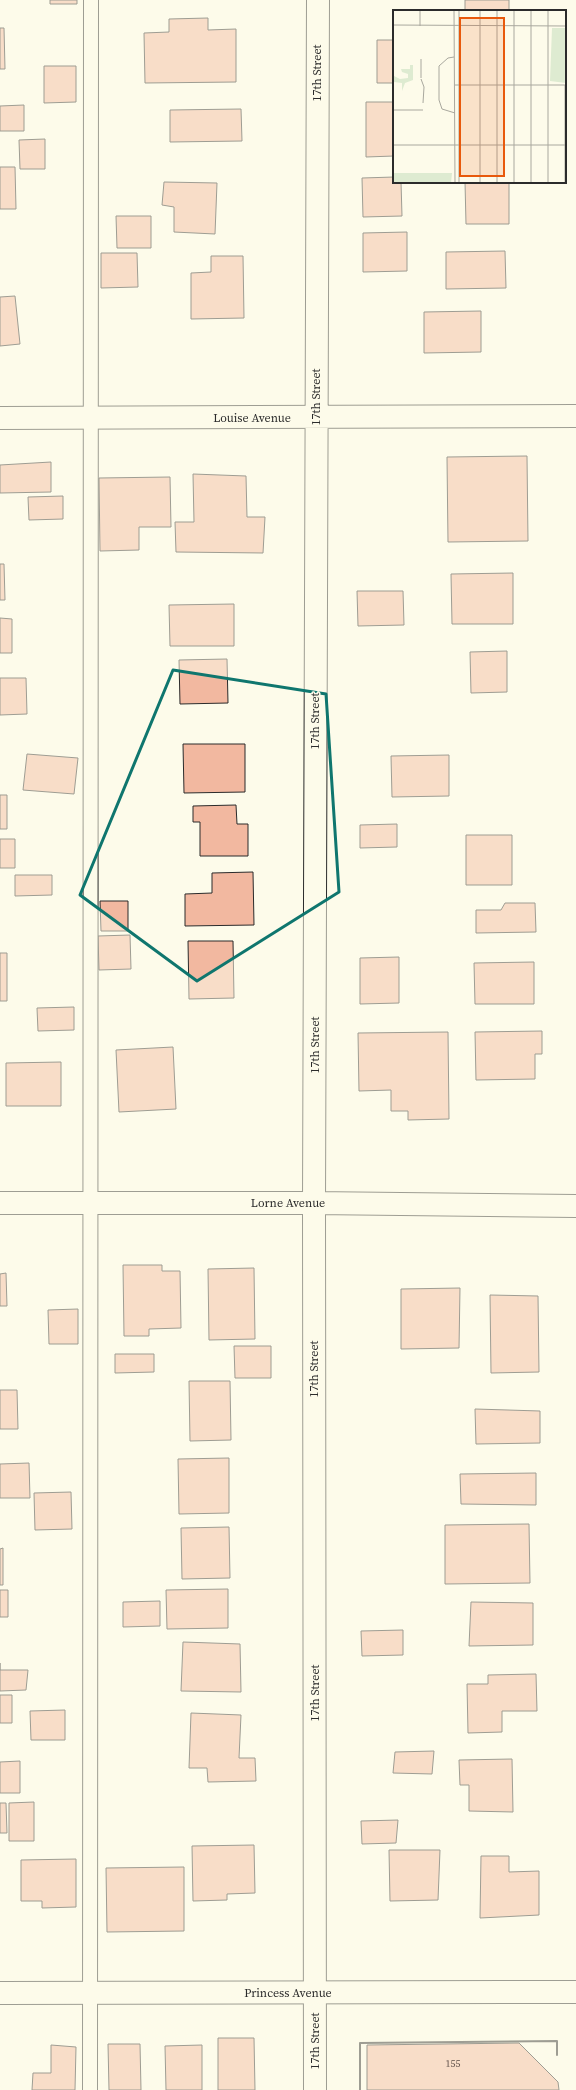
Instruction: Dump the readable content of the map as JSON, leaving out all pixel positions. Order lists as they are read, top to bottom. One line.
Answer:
{"streets":{"street":["17th Street","Louise Avenue","Lorne Avenue","Princess Avenue"]},"crossings":[["17th Street","Louise Avenue"],["17th Street","Lorne Avenue"],["17th Street","Princess Avenue"]],"house_numbers":["155"]}
